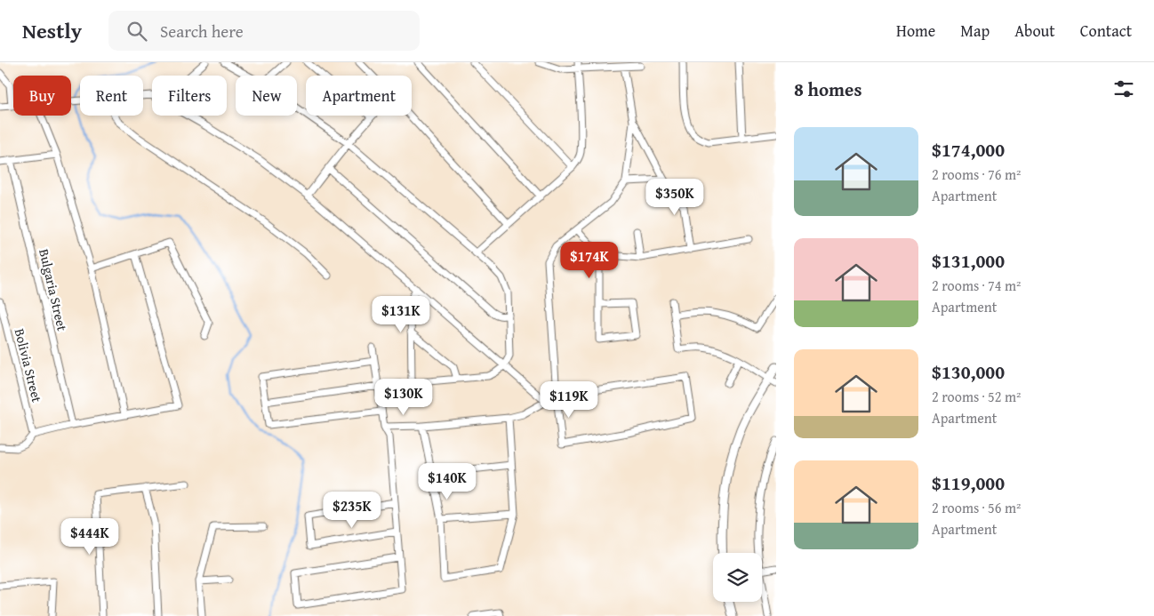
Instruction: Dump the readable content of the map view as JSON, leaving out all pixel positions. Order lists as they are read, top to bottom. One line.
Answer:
{"streets":{"street":["Bulgaria Street","Bolivia Street"]},"page":{"header":"Nestly","search":"Search here","nav":["Home","Map","About","Contact"],"heading":"8 homes","chip":["Buy","Rent","Filters","New","Apartment"],"list":[{"name":"$174,000","note":"2 rooms · 76 m² · Apartment"},{"name":"$131,000","note":"2 rooms · 74 m² · Apartment"},{"name":"$130,000","note":"2 rooms · 52 m² · Apartment"},{"name":"$119,000","note":"2 rooms · 56 m² · Apartment"}],"price":["$350K","$174K","$131K","$130K","$119K","$140K","$235K","$444K"]}}
